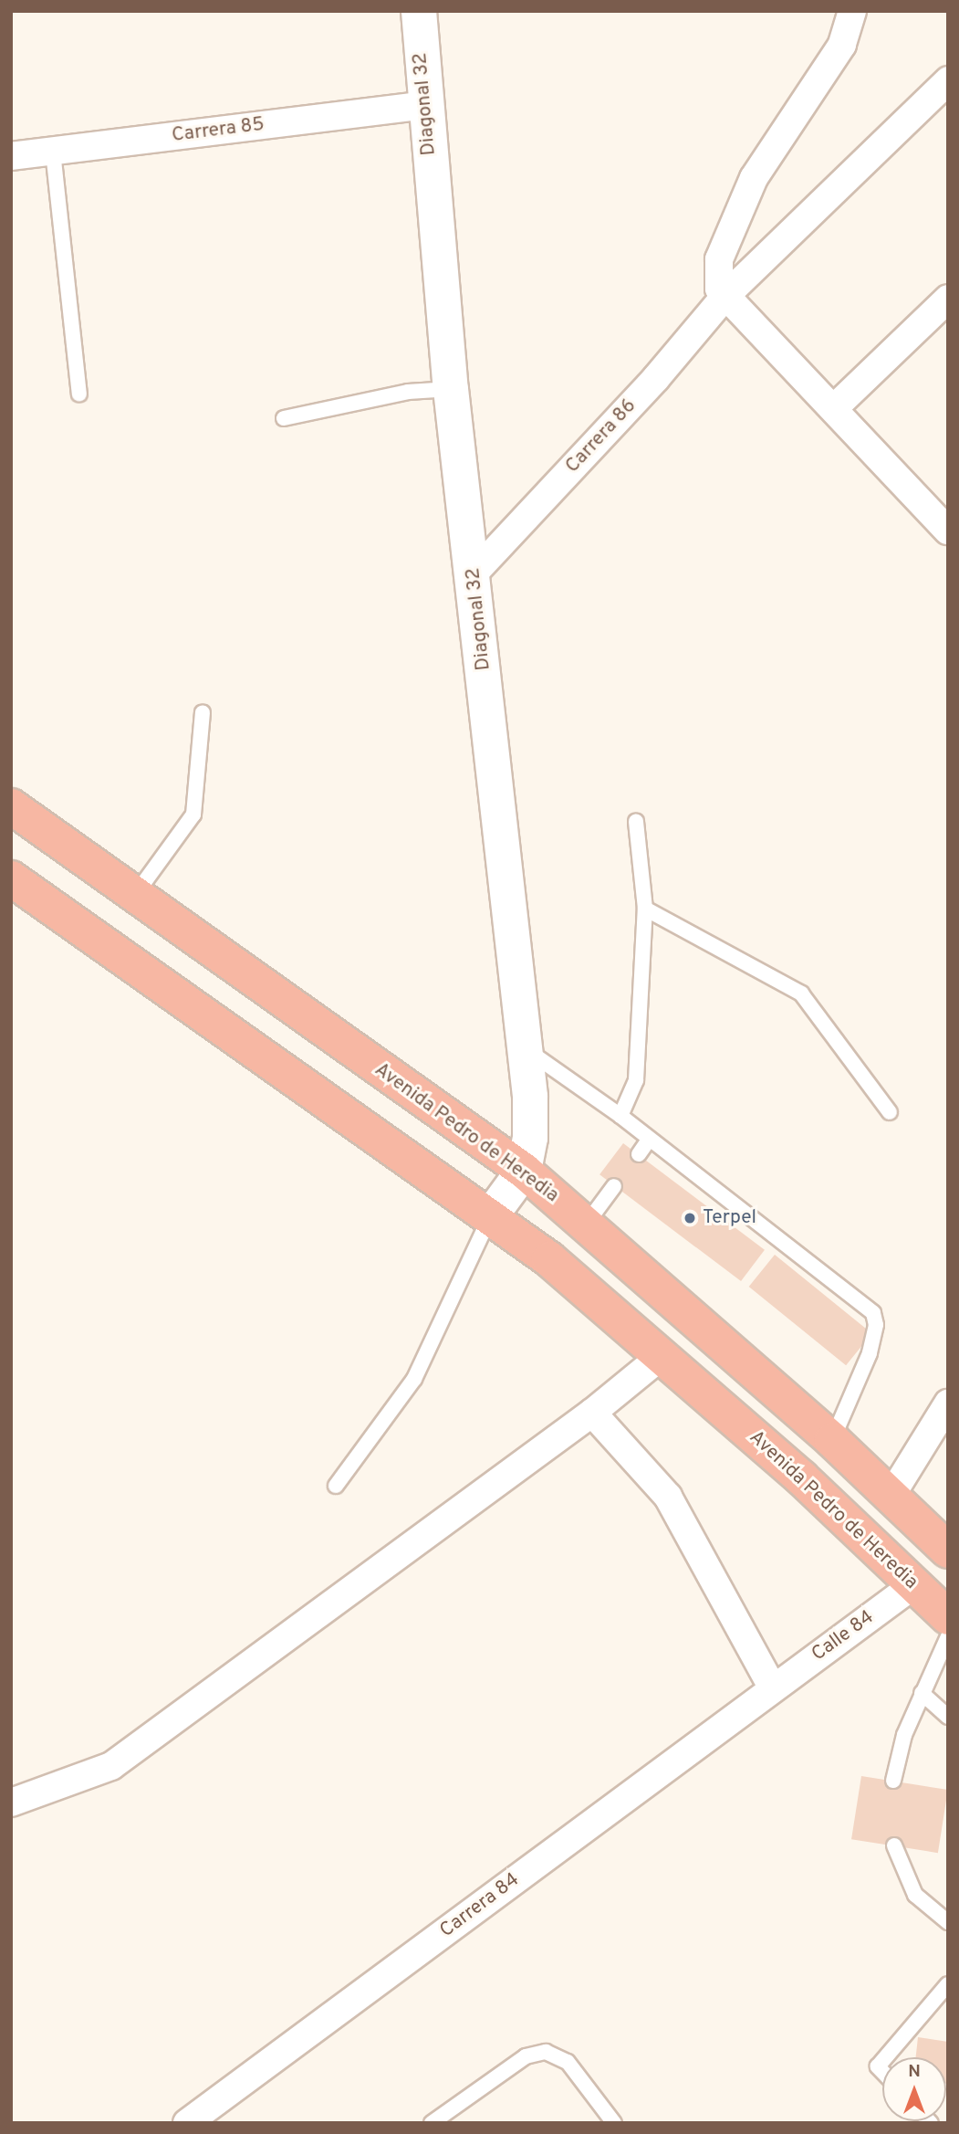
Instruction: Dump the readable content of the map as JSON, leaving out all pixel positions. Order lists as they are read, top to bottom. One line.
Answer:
{"streets":{"highway":["Avenida Pedro de Heredia"],"street":["Diagonal 32","Carrera 85","Carrera 86","Calle 84","Carrera 84"]},"crossings":[["Diagonal 32","Carrera 85"],["Diagonal 32","Carrera 86"],["Diagonal 32","Avenida Pedro de Heredia"],["Avenida Pedro de Heredia","Calle 84"],["Calle 84","Carrera 84"]],"places":["Terpel"],"north":"top"}
